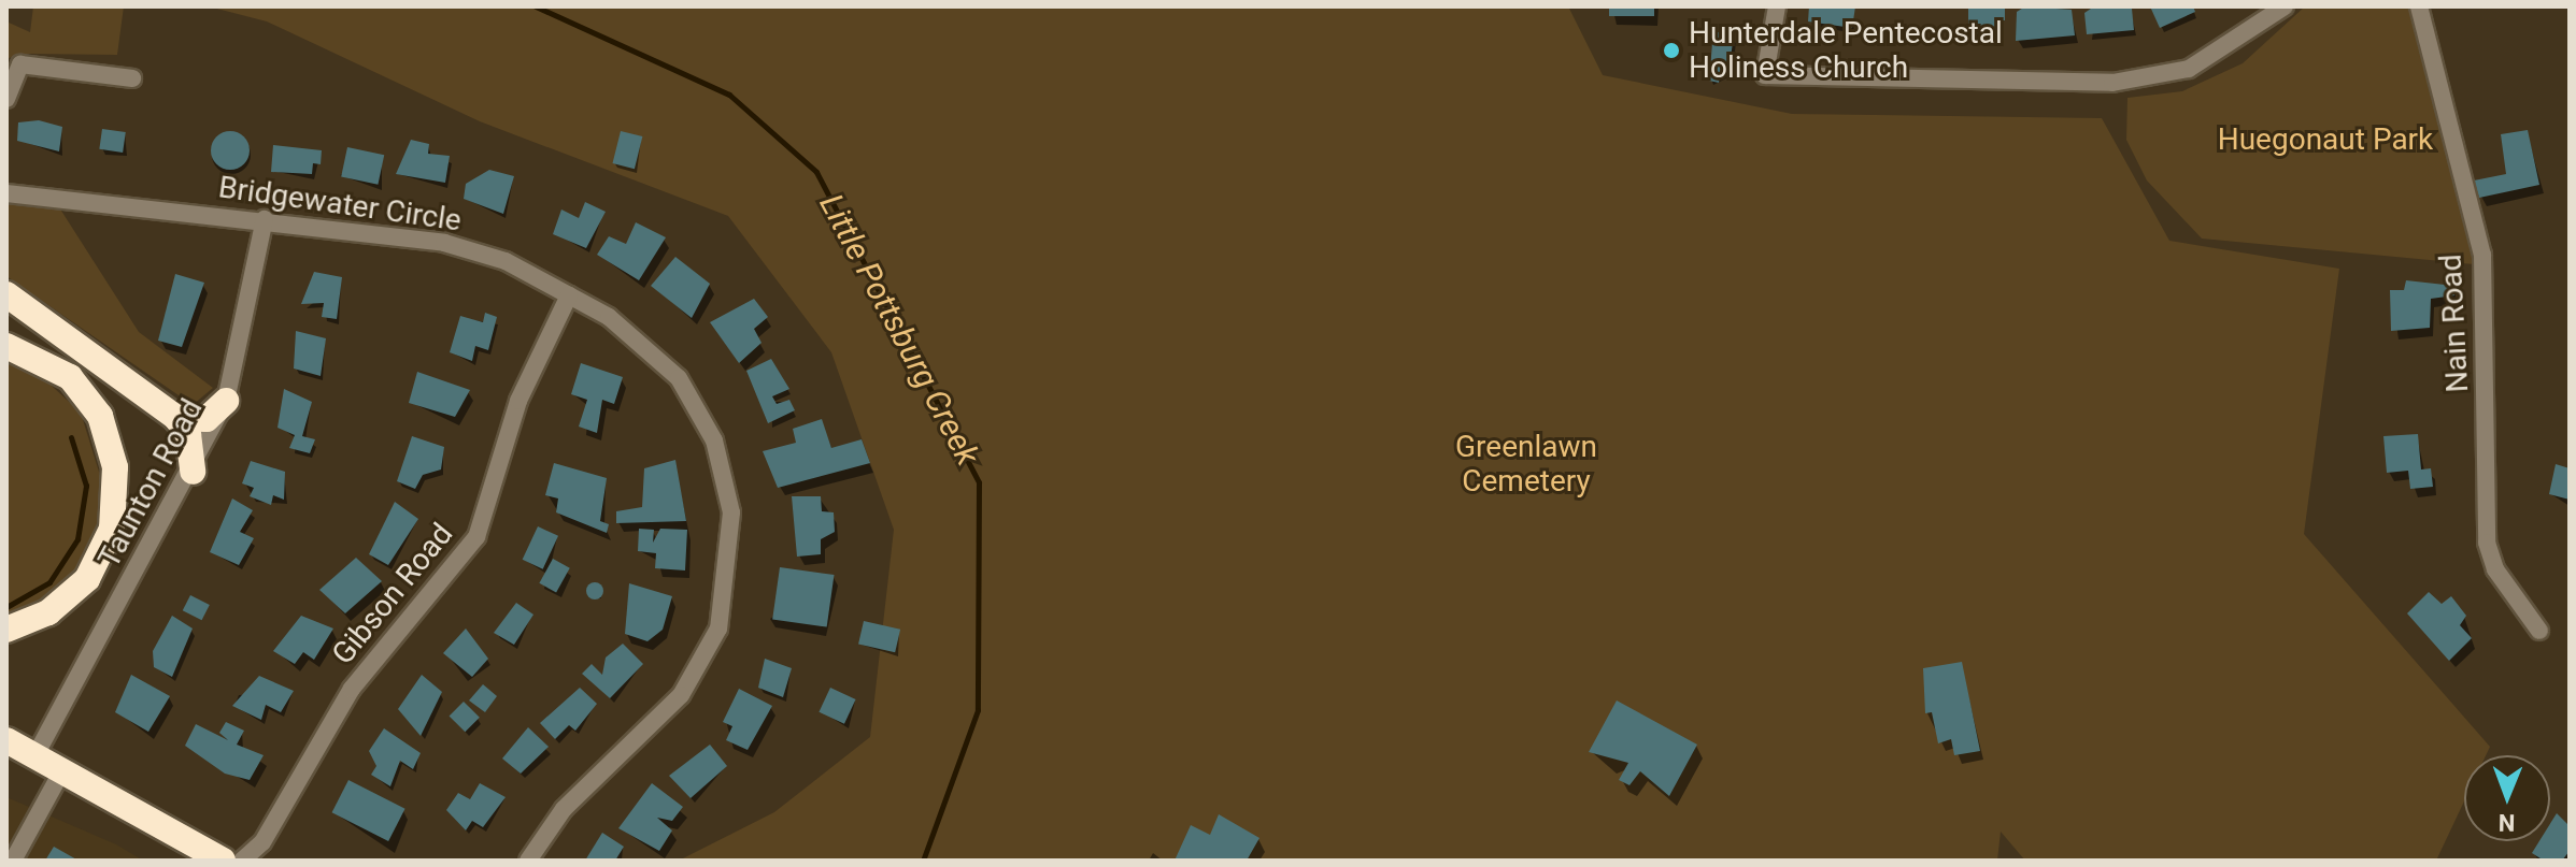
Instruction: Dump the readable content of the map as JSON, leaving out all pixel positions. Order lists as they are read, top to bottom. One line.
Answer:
{"streets":{"street":["Bridgewater Circle","Nain Road","Taunton Road","Gibson Road"]},"crossings":[["Bridgewater Circle","Taunton Road"],["Bridgewater Circle","Gibson Road"]],"water":["Little Pottsburg Creek"],"parks":["Huegonaut Park","Greenlawn Cemetery"],"places":["Hunterdale Pentecostal Holiness Church"],"north":"bottom"}
